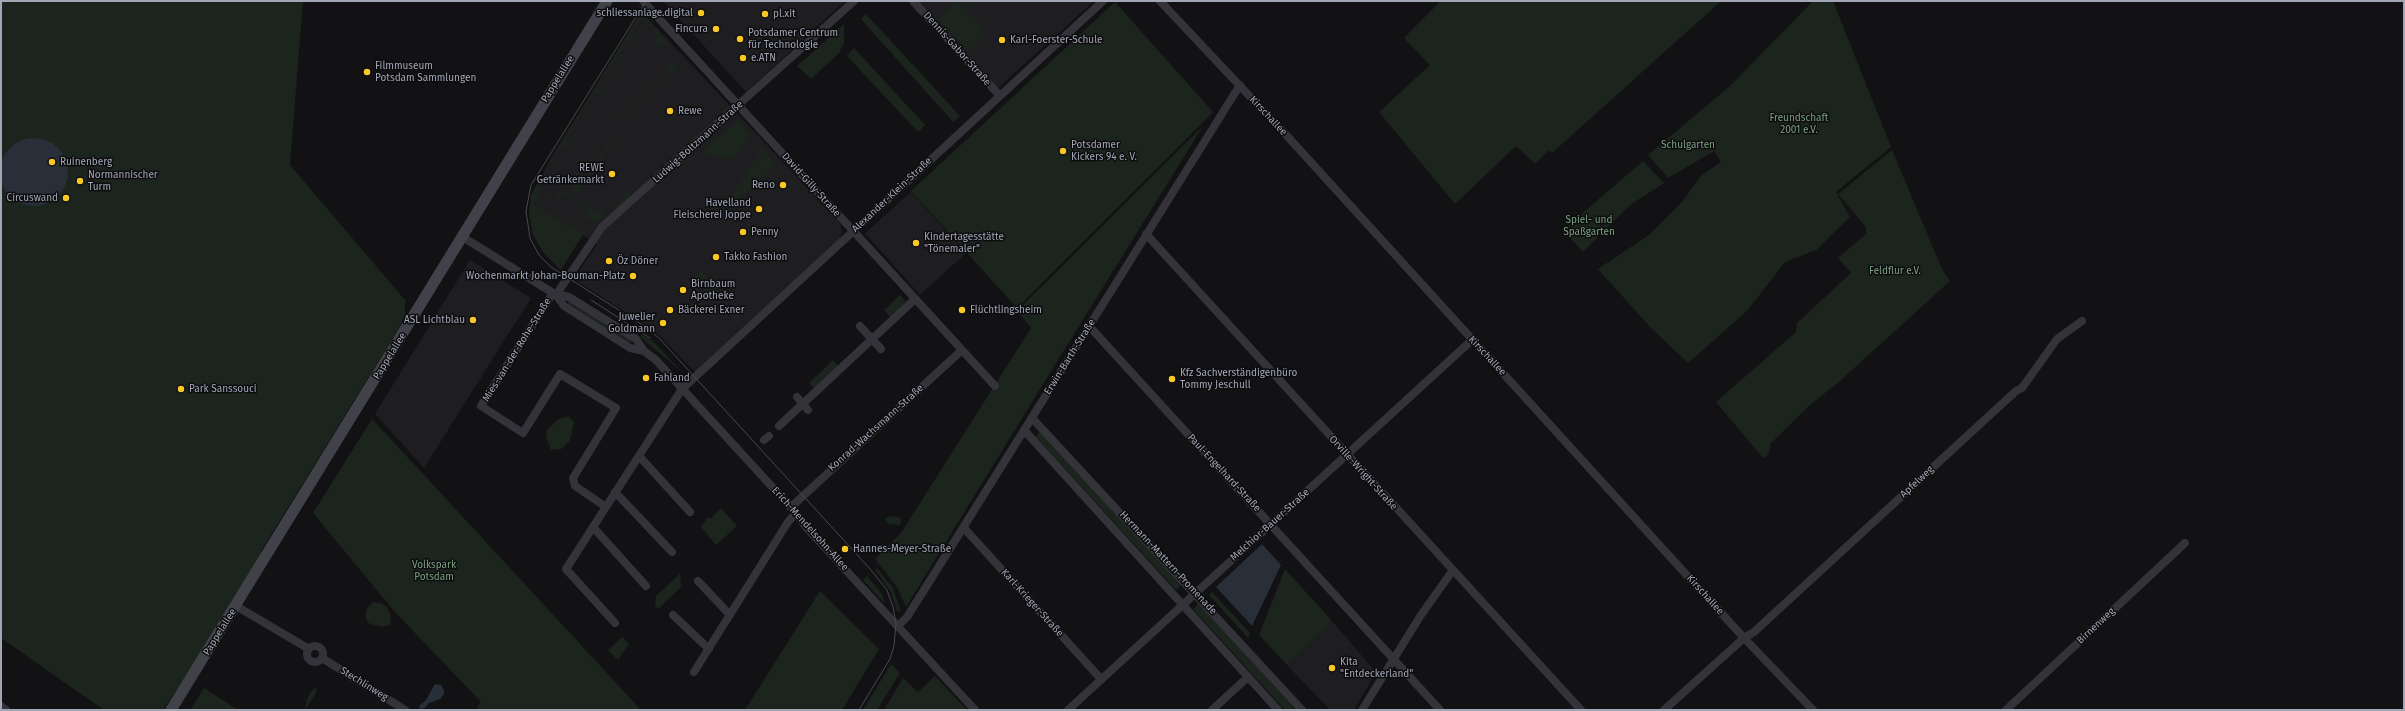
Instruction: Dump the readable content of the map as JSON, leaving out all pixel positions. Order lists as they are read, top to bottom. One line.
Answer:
{"streets":{"street":["Dennis-Gabor-Straße","Pappelallee","Kirschallee","Ludwig-Boltzmann-Straße","David-Gilly-Straße","Alexander-Klein-Straße","Mies-van-der-Rohe-Straße","Erwin-Barth-Straße","Konrad-Wachsmann-Straße","Paul-Engelhard-Straße","Orville-Wright-Straße","Apfelweg","Melchior-Bauer-Straße","Erich-Mendelsohn-Allee","Hermann-Mattern-Promenade","Karl-Krieger-Straße","Birnenweg","Stechlinweg"]},"crossings":[["Dennis-Gabor-Straße","Alexander-Klein-Straße"],["Pappelallee","Erich-Mendelsohn-Allee"],["Pappelallee","Stechlinweg"],["Kirschallee","Erwin-Barth-Straße"],["Kirschallee","Apfelweg"],["Kirschallee","Melchior-Bauer-Straße"],["Ludwig-Boltzmann-Straße","David-Gilly-Straße"],["Ludwig-Boltzmann-Straße","Mies-van-der-Rohe-Straße"],["Ludwig-Boltzmann-Straße","Erich-Mendelsohn-Allee"],["David-Gilly-Straße","Alexander-Klein-Straße"],["David-Gilly-Straße","Konrad-Wachsmann-Straße"],["Alexander-Klein-Straße","Mies-van-der-Rohe-Straße"],["Alexander-Klein-Straße","Erich-Mendelsohn-Allee"],["Mies-van-der-Rohe-Straße","Erich-Mendelsohn-Allee"],["Erwin-Barth-Straße","Paul-Engelhard-Straße"],["Erwin-Barth-Straße","Orville-Wright-Straße"],["Erwin-Barth-Straße","Erich-Mendelsohn-Allee"],["Erwin-Barth-Straße","Hermann-Mattern-Promenade"],["Erwin-Barth-Straße","Karl-Krieger-Straße"],["Konrad-Wachsmann-Straße","Erich-Mendelsohn-Allee"],["Paul-Engelhard-Straße","Melchior-Bauer-Straße"],["Orville-Wright-Straße","Melchior-Bauer-Straße"],["Melchior-Bauer-Straße","Hermann-Mattern-Promenade"],["Melchior-Bauer-Straße","Karl-Krieger-Straße"]],"parks":["Freundschaft 2001 e.V.","Schulgarten","Spiel- und Spaßgarten","Feldflur e.V.","Volkspark Potsdam"],"places":["schliessanlage.digital","pl.xit","Fincura","Potsdamer Centrum für Technologie","Karl-Foerster-Schule","e.ATN","Filmmuseum Potsdam Sammlungen","Rewe","Potsdamer Kickers 94 e. V.","Ruinenberg","REWE Getränkemarkt","Normannischer Turm","Reno","Circuswand","Havelland Fleischerei Joppe","Penny","Kindertagesstätte \"Tönemaler\"","Takko Fashion","Öz Döner","Wochenmarkt Johan-Bouman-Platz","Birnbaum Apotheke","Bäckerei Exner","Flüchtlingsheim","ASL Lichtblau","Juwelier Goldmann","Fahland","Kfz Sachverständigenbüro Tommy Jeschull","Park Sanssouci","Hannes-Meyer-Straße","Kita \"Entdeckerland\""]}
